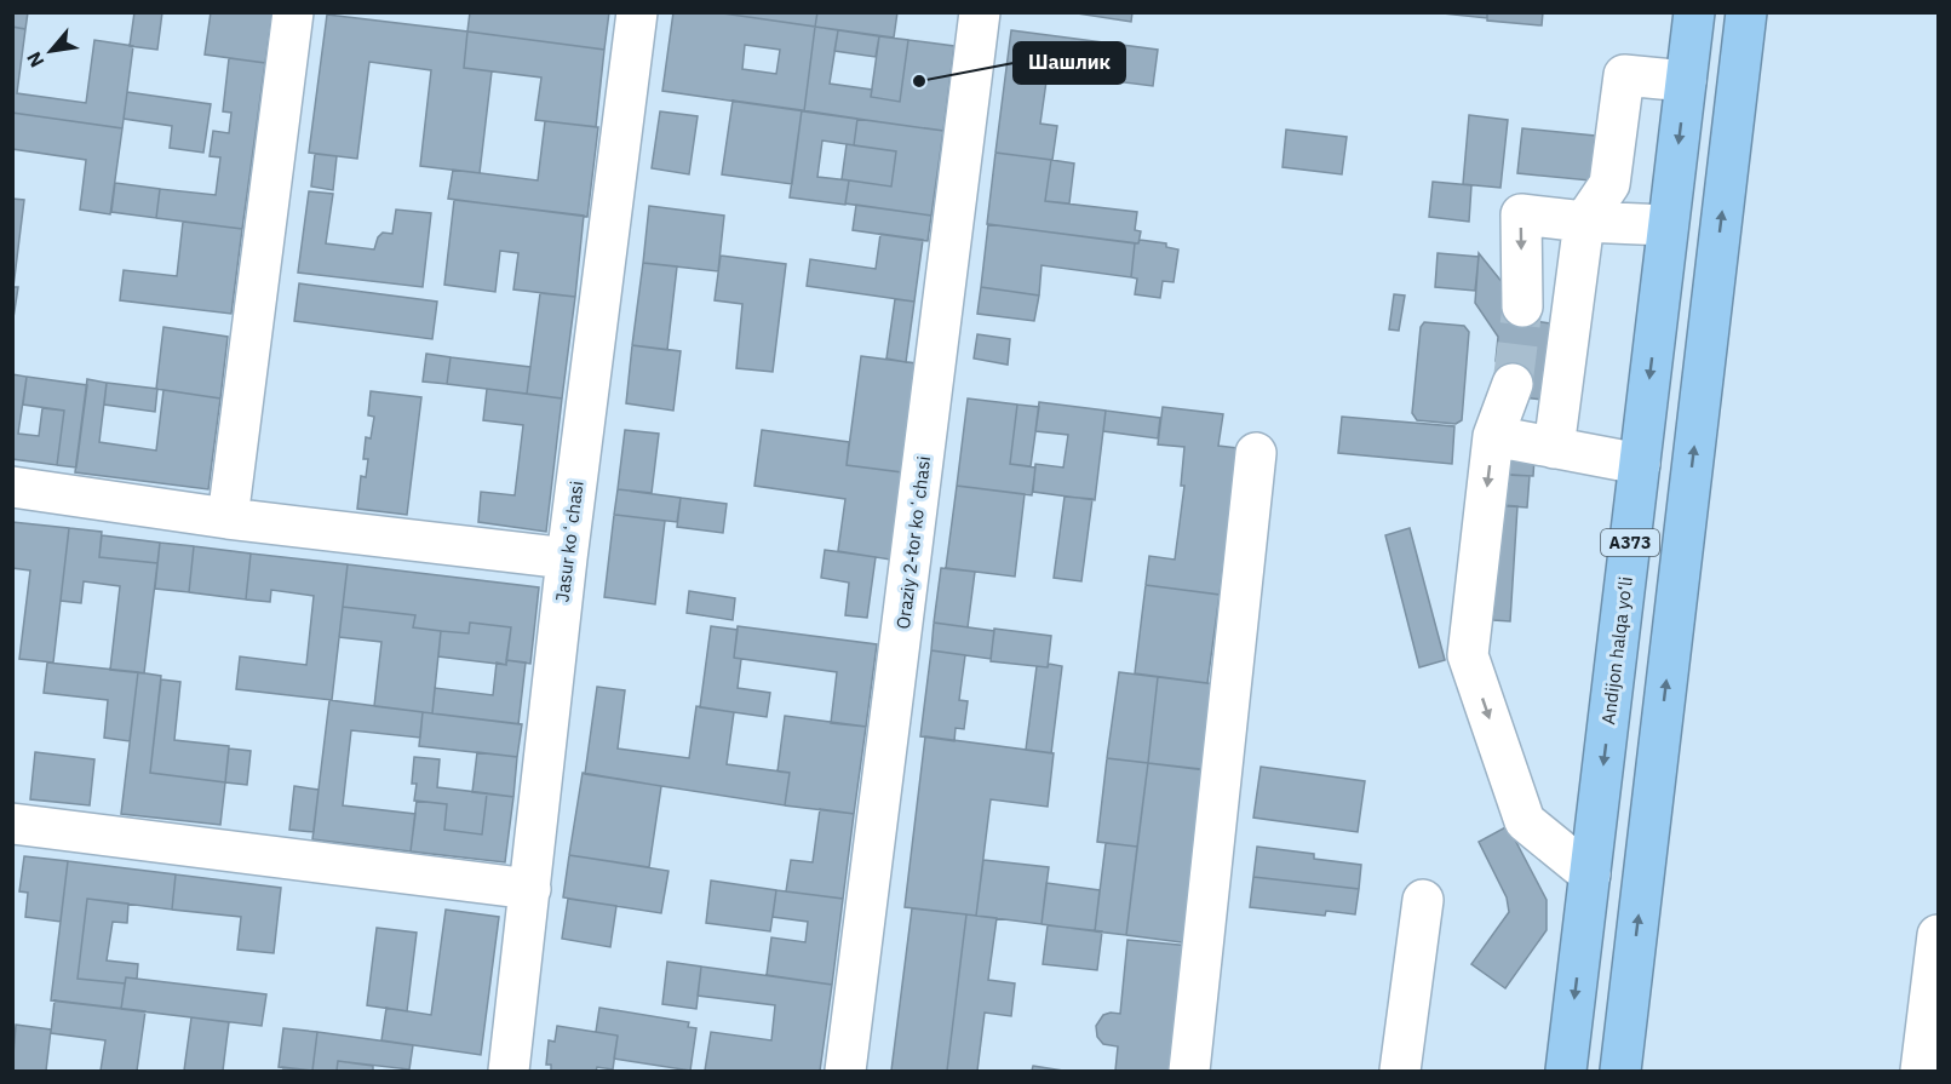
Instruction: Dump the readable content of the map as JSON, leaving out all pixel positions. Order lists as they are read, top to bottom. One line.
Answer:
{"streets":{"highway":["A373","Andijon halqa yo‘li"],"street":["Jasur koʻchasi","Oraziy 2-tor koʻchasi"]},"places":["Шашлик"],"north":"bottom left"}
